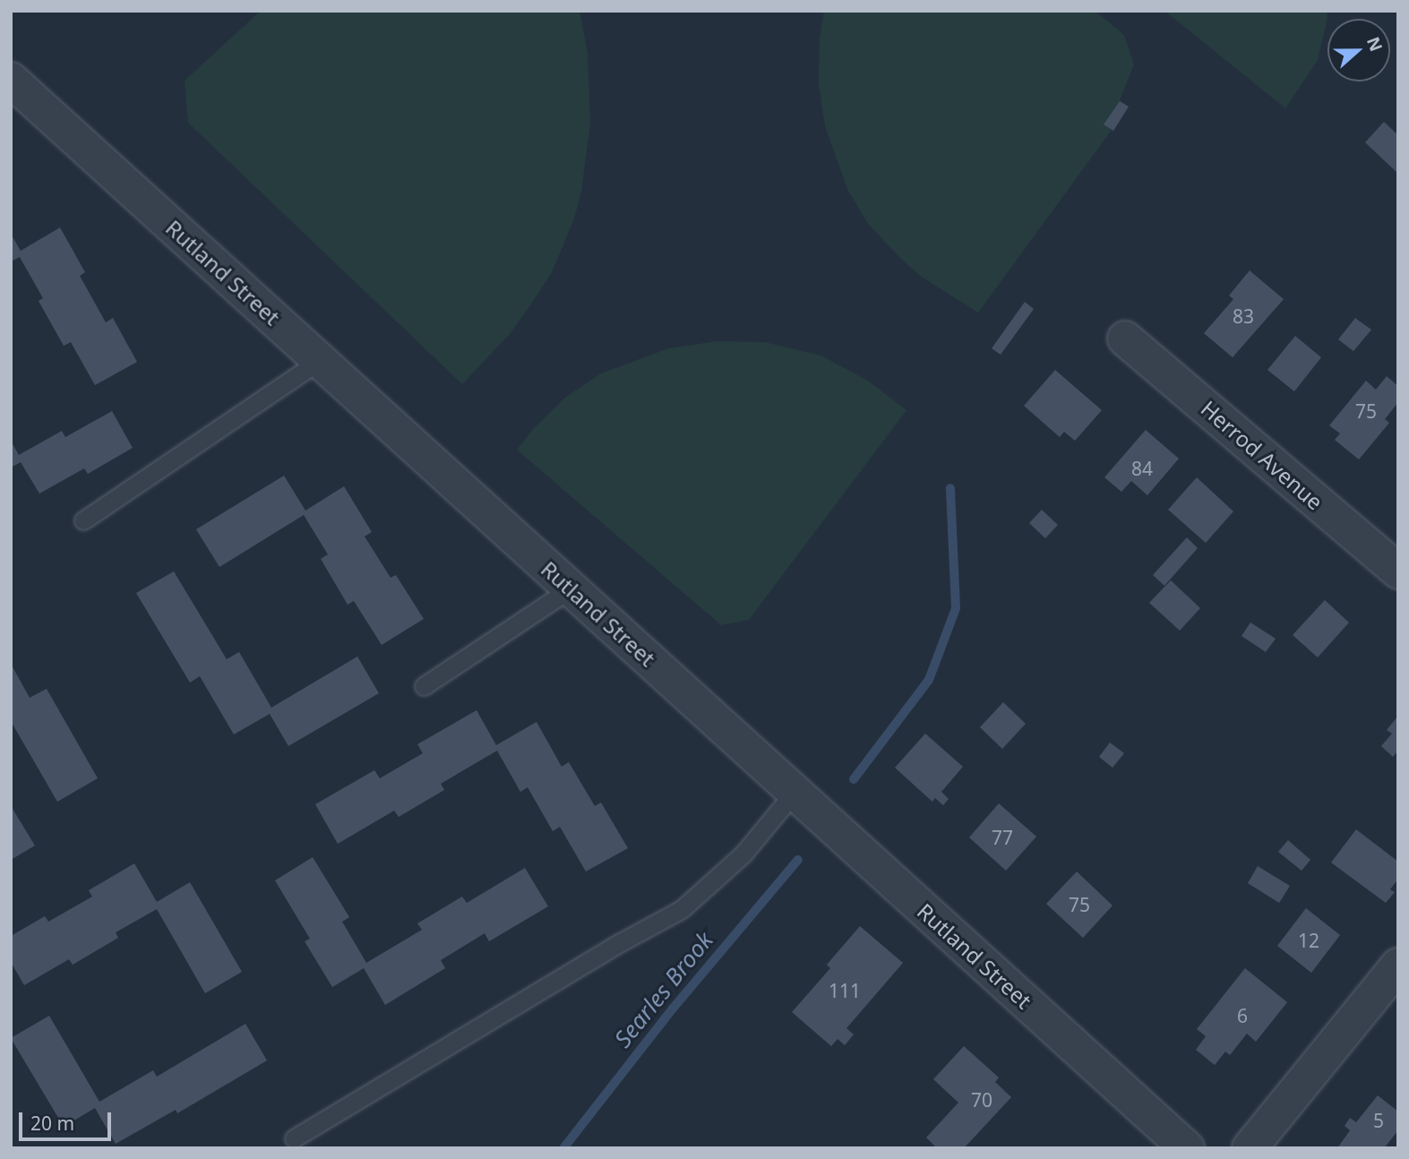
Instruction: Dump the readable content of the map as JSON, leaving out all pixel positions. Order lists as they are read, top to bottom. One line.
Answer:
{"streets":{"street":["Rutland Street","Herrod Avenue"]},"water":["Searles Brook"],"house_numbers":["83","75","84","77","75","12","111","6","70","5"],"scale_bar":"20 m","north":"right"}
